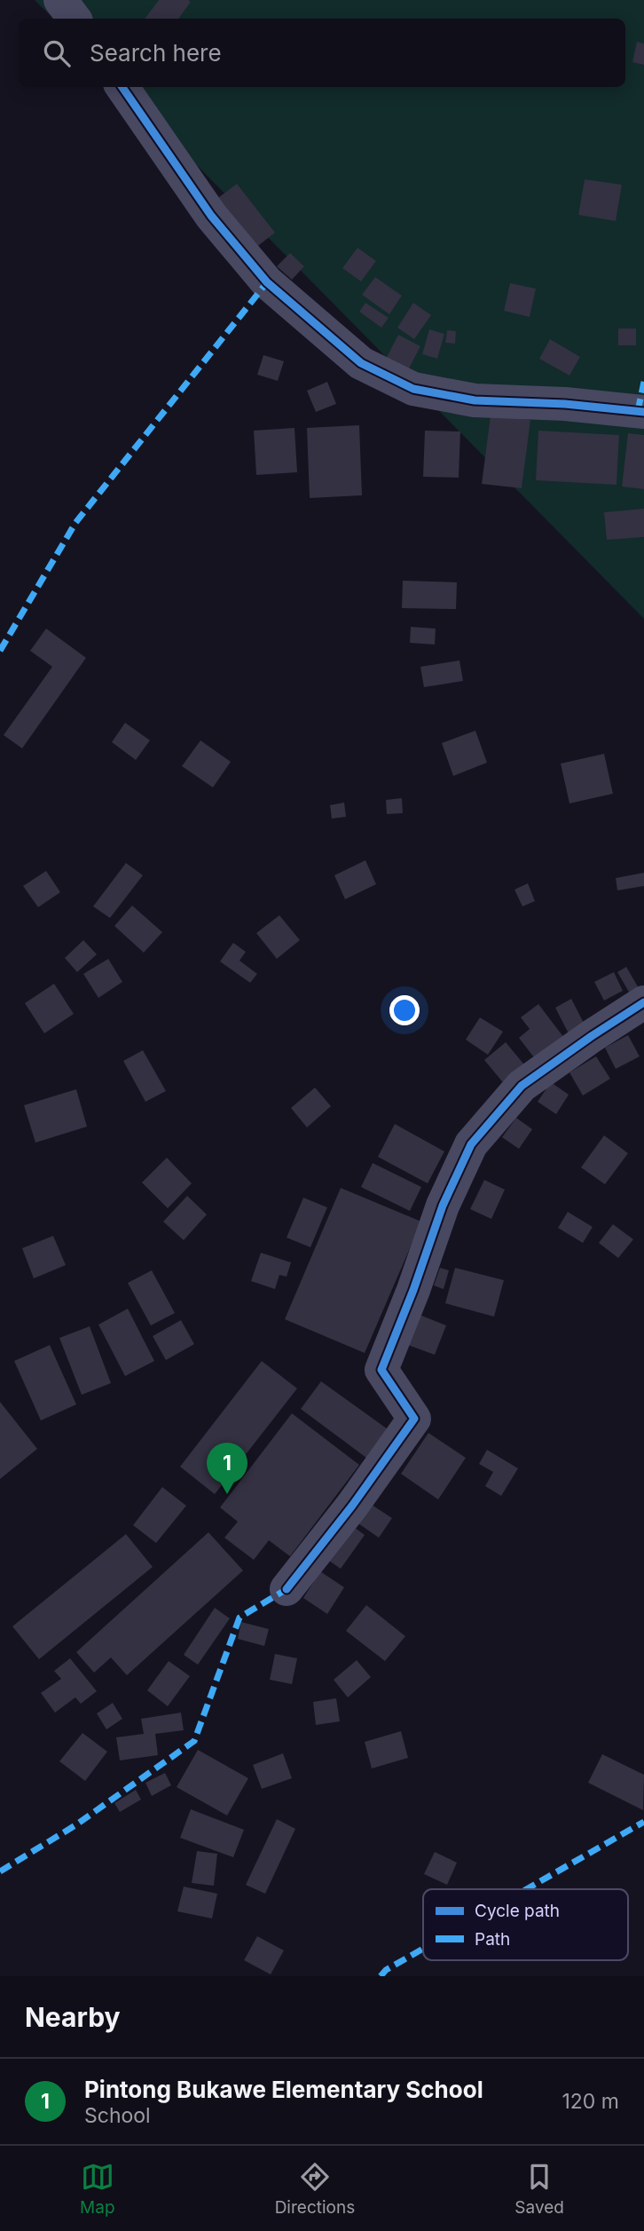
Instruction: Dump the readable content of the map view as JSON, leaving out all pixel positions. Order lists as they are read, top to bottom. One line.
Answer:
{"legend":["Cycle path","Path"],"page":{"search":"Search here","pins":"1","heading":"Nearby","list":[{"mark":"1","name":"Pintong Bukawe Elementary School","note":"School","value":"120 m"}],"nav":["Map","Directions","Saved"]}}
